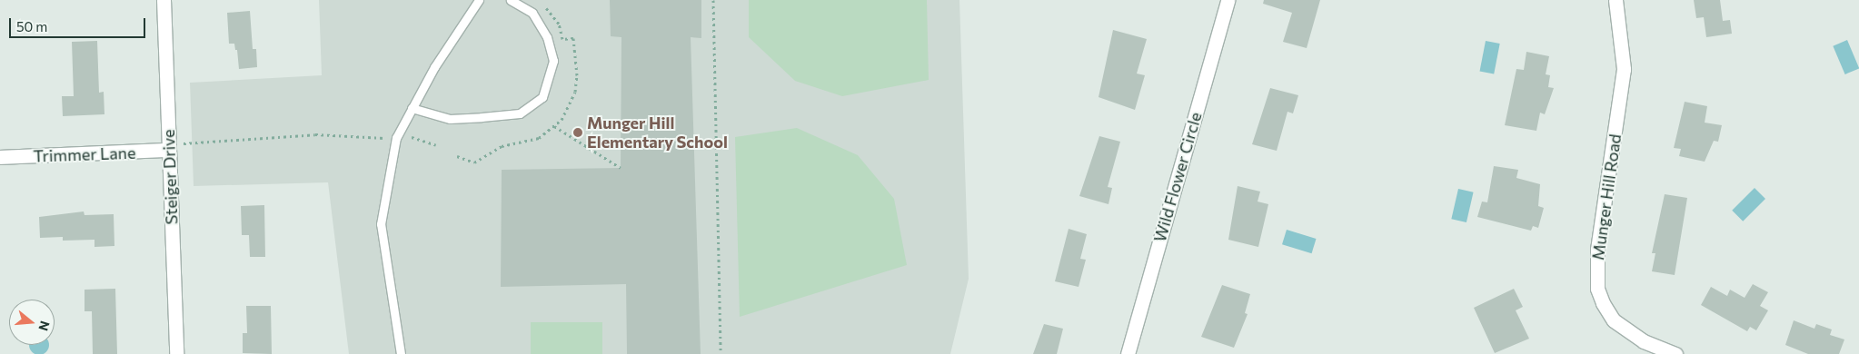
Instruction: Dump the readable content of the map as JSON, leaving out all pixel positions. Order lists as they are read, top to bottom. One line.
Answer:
{"streets":{"street":["Trimmer Lane","Steiger Drive","Wild Flower Circle","Munger Hill Road"]},"crossings":[["Trimmer Lane","Steiger Drive"]],"places":["Munger Hill Elementary School"],"scale_bar":"50 m","north":"right"}
